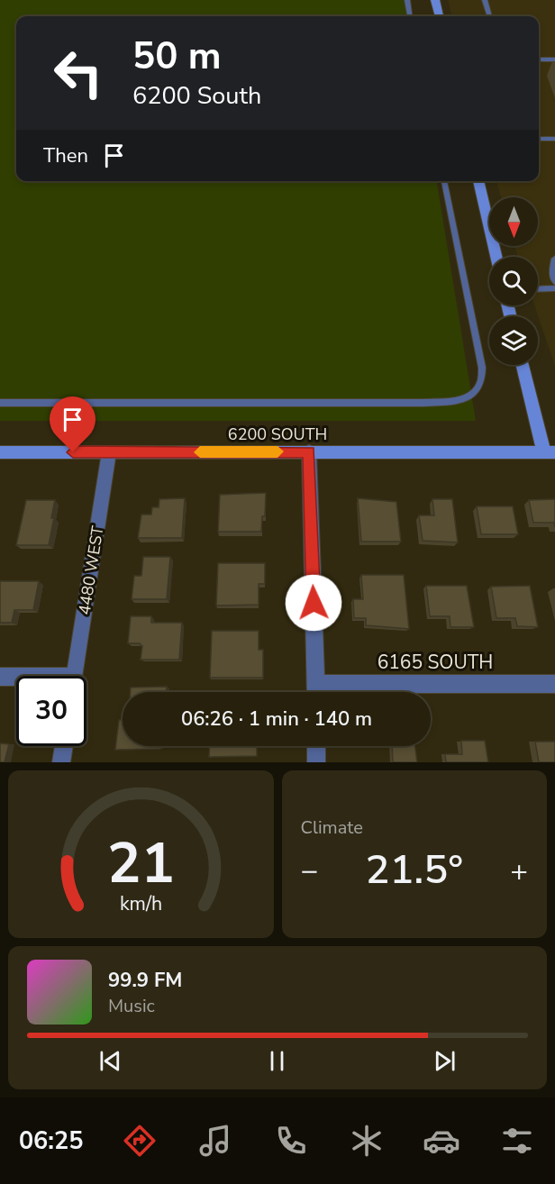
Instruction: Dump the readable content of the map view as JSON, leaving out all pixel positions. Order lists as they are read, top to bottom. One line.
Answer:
{"streets":{"main road":["6200 SOUTH"],"street":["4480 WEST","6165 SOUTH"]},"crossings":[["6200 SOUTH","4480 WEST"]],"north":"bottom","page":{"turn":["50 m","6200 South"],"then":"Then","limit":"30","trip":"06:26 · 1 min · 140 m","tile":"Climate","heat":["−","21.5°","+"],"song":["99.9 FM","Music"],"tabs":"06:25","gauge":["21","km/h"]}}
